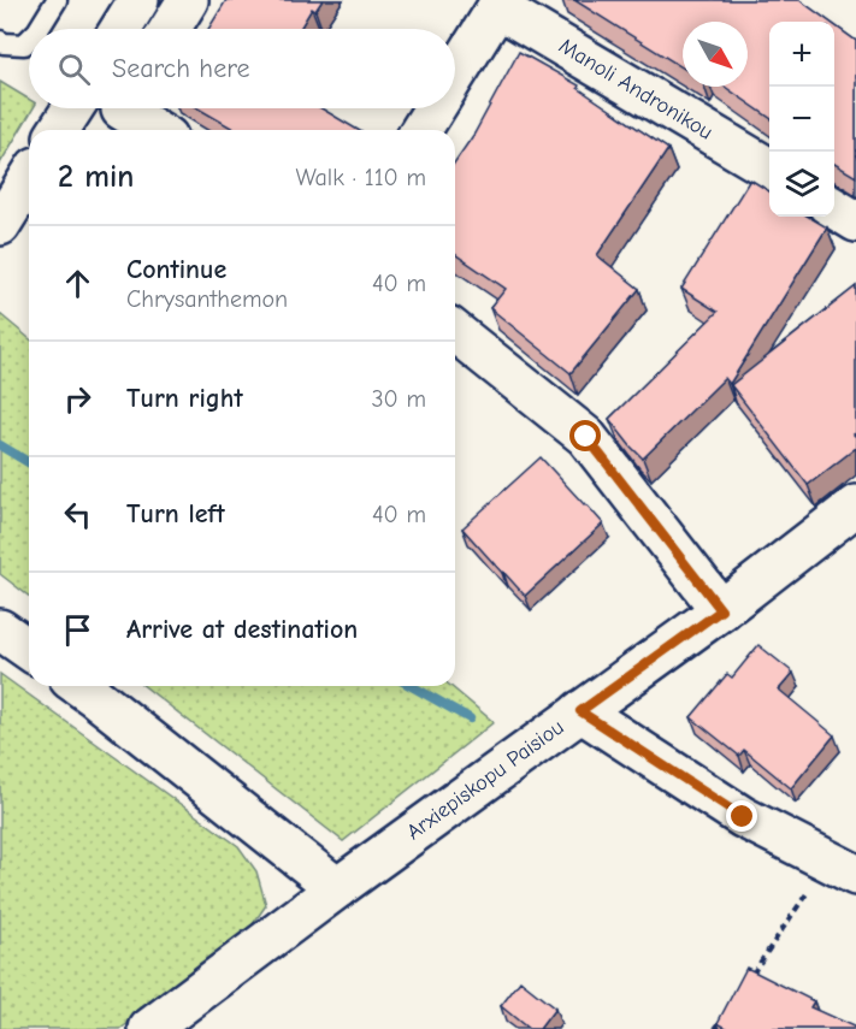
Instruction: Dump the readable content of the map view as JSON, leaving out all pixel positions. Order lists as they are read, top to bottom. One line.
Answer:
{"streets":{"street":["Manoli Andronikou","Arxiepiskopu Paisiou"]},"north":"bottom right","page":{"map_buttons":["+","−"],"search":"Search here","heading":["2 min","Walk · 110 m"],"list":[["Continue","Chrysanthemon","40 m"],["Turn right","30 m"],["Turn left","40 m"],"Arrive at destination"]}}
